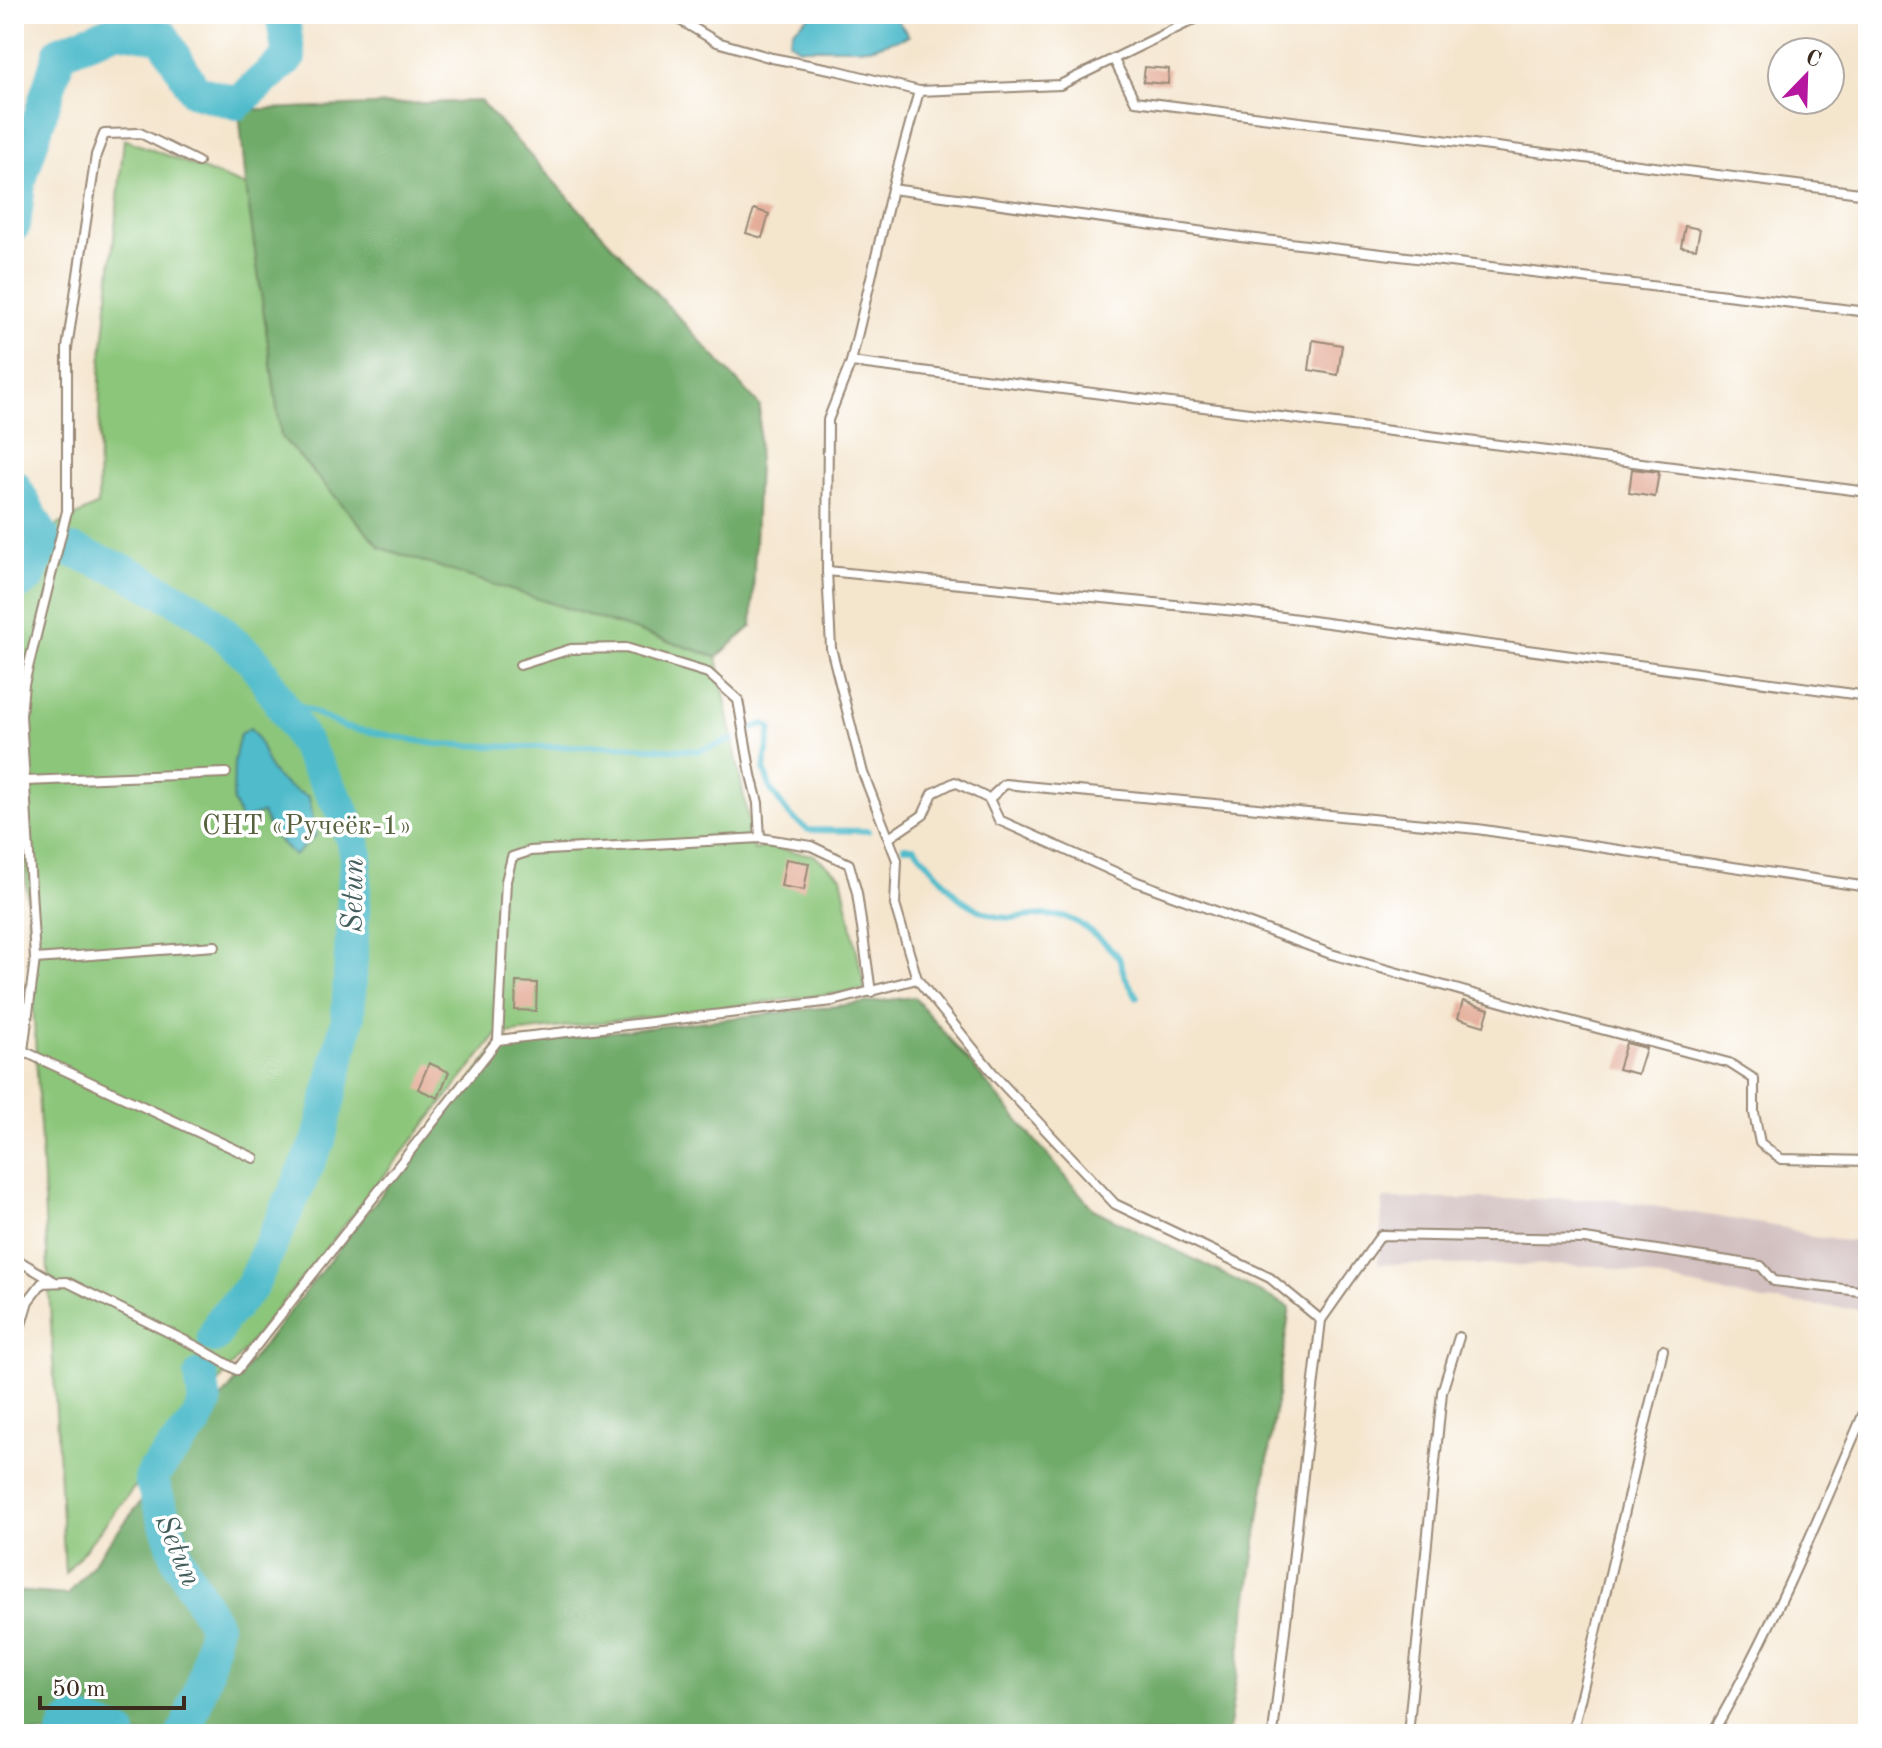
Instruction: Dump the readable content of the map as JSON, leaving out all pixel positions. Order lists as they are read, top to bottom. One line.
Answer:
{"water":["Setun"],"parks":["СНТ «Ручеёк-1»"],"scale_bar":"50 m","north":"top right"}
